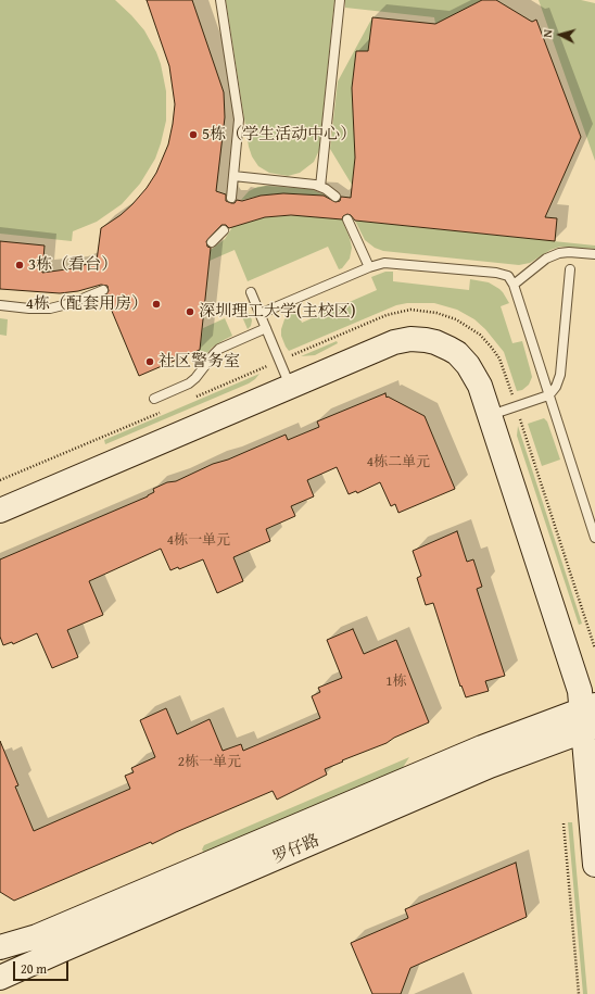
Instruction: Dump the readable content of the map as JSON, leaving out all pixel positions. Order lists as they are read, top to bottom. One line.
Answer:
{"streets":{"main road":["罗仔路"]},"places":["5栋（学生活动中心）","3栋（看台）","4栋（配套用房）","深圳理工大学(主校区)","社区警务室"],"house_numbers":["4栋二单元","4栋一单元","1栋","2栋一单元"],"scale_bar":"20 m","north":"left"}
